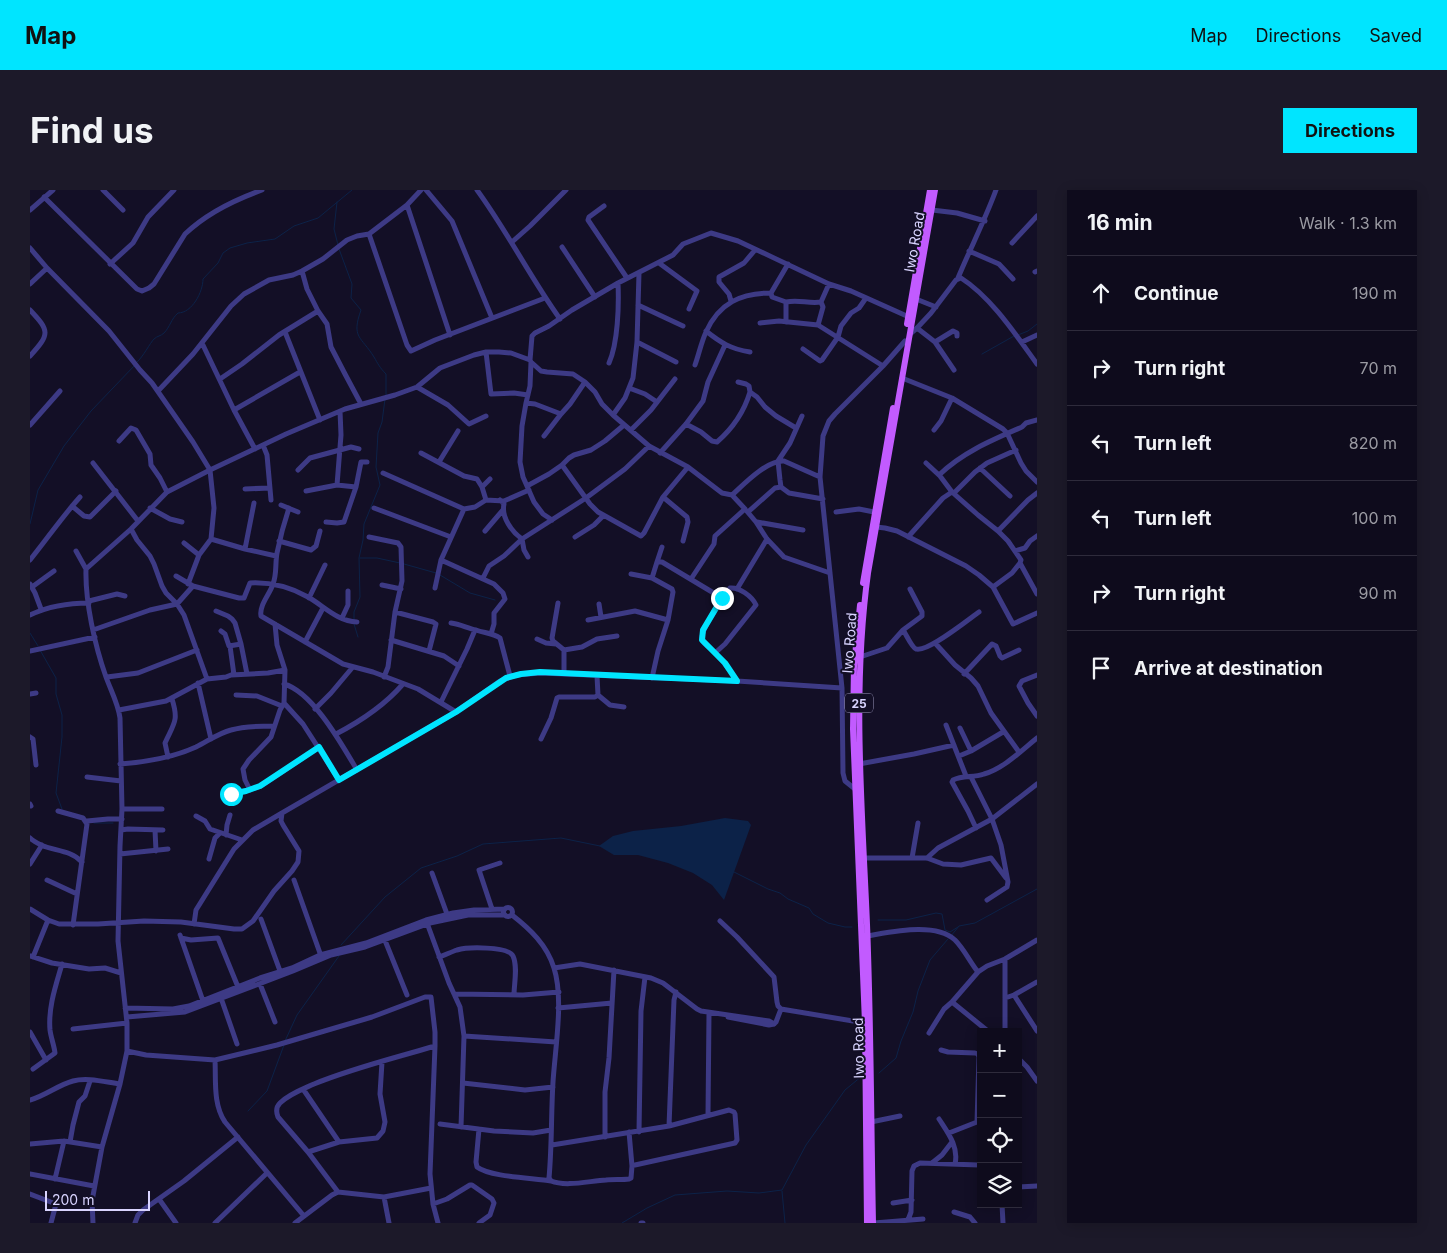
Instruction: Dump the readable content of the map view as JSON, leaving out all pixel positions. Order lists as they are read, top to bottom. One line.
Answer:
{"streets":{"main road":["Iwo Road","25"]},"scale_bar":"200 m","page":{"header":"Map","nav":["Map","Directions","Saved"],"buttons":"Directions","title":"Find us","heading":["16 min","Walk · 1.3 km"],"list":[["Continue","190 m"],["Turn right","70 m"],["Turn left","820 m"],["Turn left","100 m"],["Turn right","90 m"],"Arrive at destination"],"map_buttons":["+","−"],"scale":"200 m"}}
